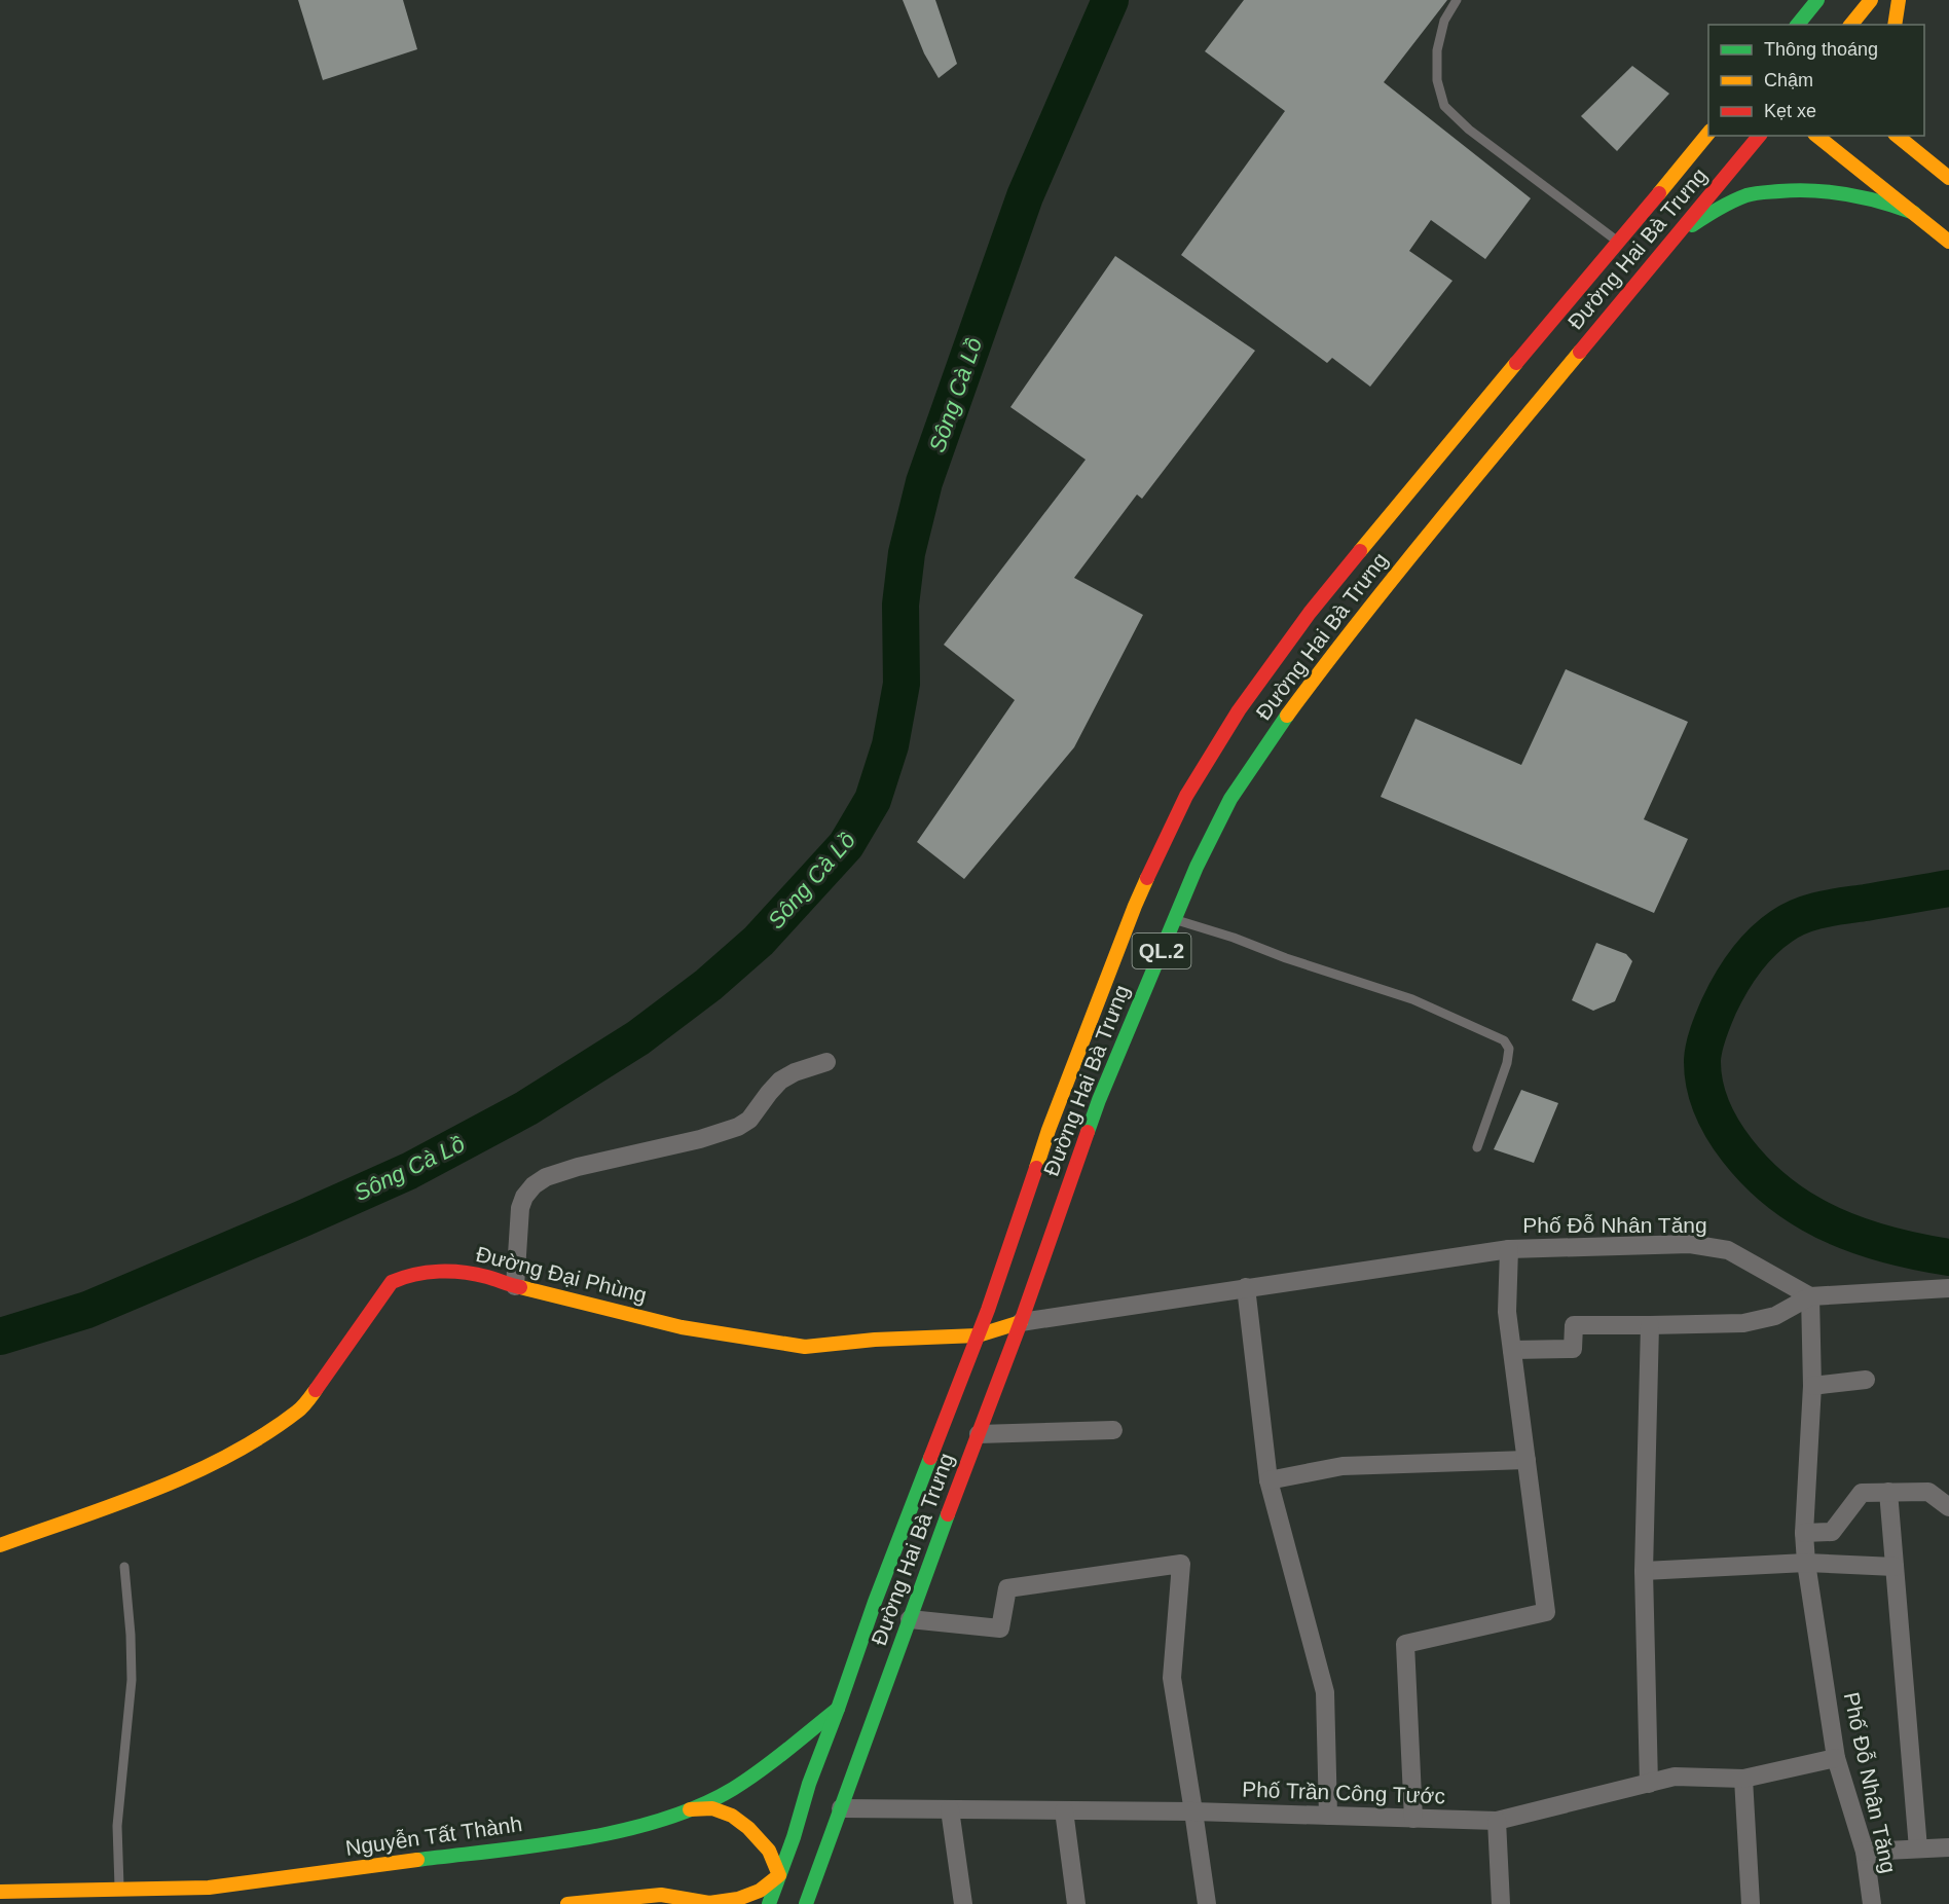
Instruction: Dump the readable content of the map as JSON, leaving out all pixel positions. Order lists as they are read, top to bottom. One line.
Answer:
{"streets":{"main road":["Đường Hai Bà Trưng","QL.2","Đường Đại Phùng","Nguyễn Tất Thành"],"street":["Phố Đỗ Nhân Tăng","Phố Trần Công Tước"]},"crossings":[["Đường Hai Bà Trưng","Phố Đỗ Nhân Tăng"],["Đường Hai Bà Trưng","Đường Đại Phùng"],["Đường Hai Bà Trưng","Phố Trần Công Tước"],["Đường Hai Bà Trưng","Nguyễn Tất Thành"],["Phố Đỗ Nhân Tăng","Đường Đại Phùng"],["Phố Đỗ Nhân Tăng","Phố Trần Công Tước"]],"water":["Sông Cà Lồ"],"legend":["Thông thoáng","Chậm","Kẹt xe"]}
